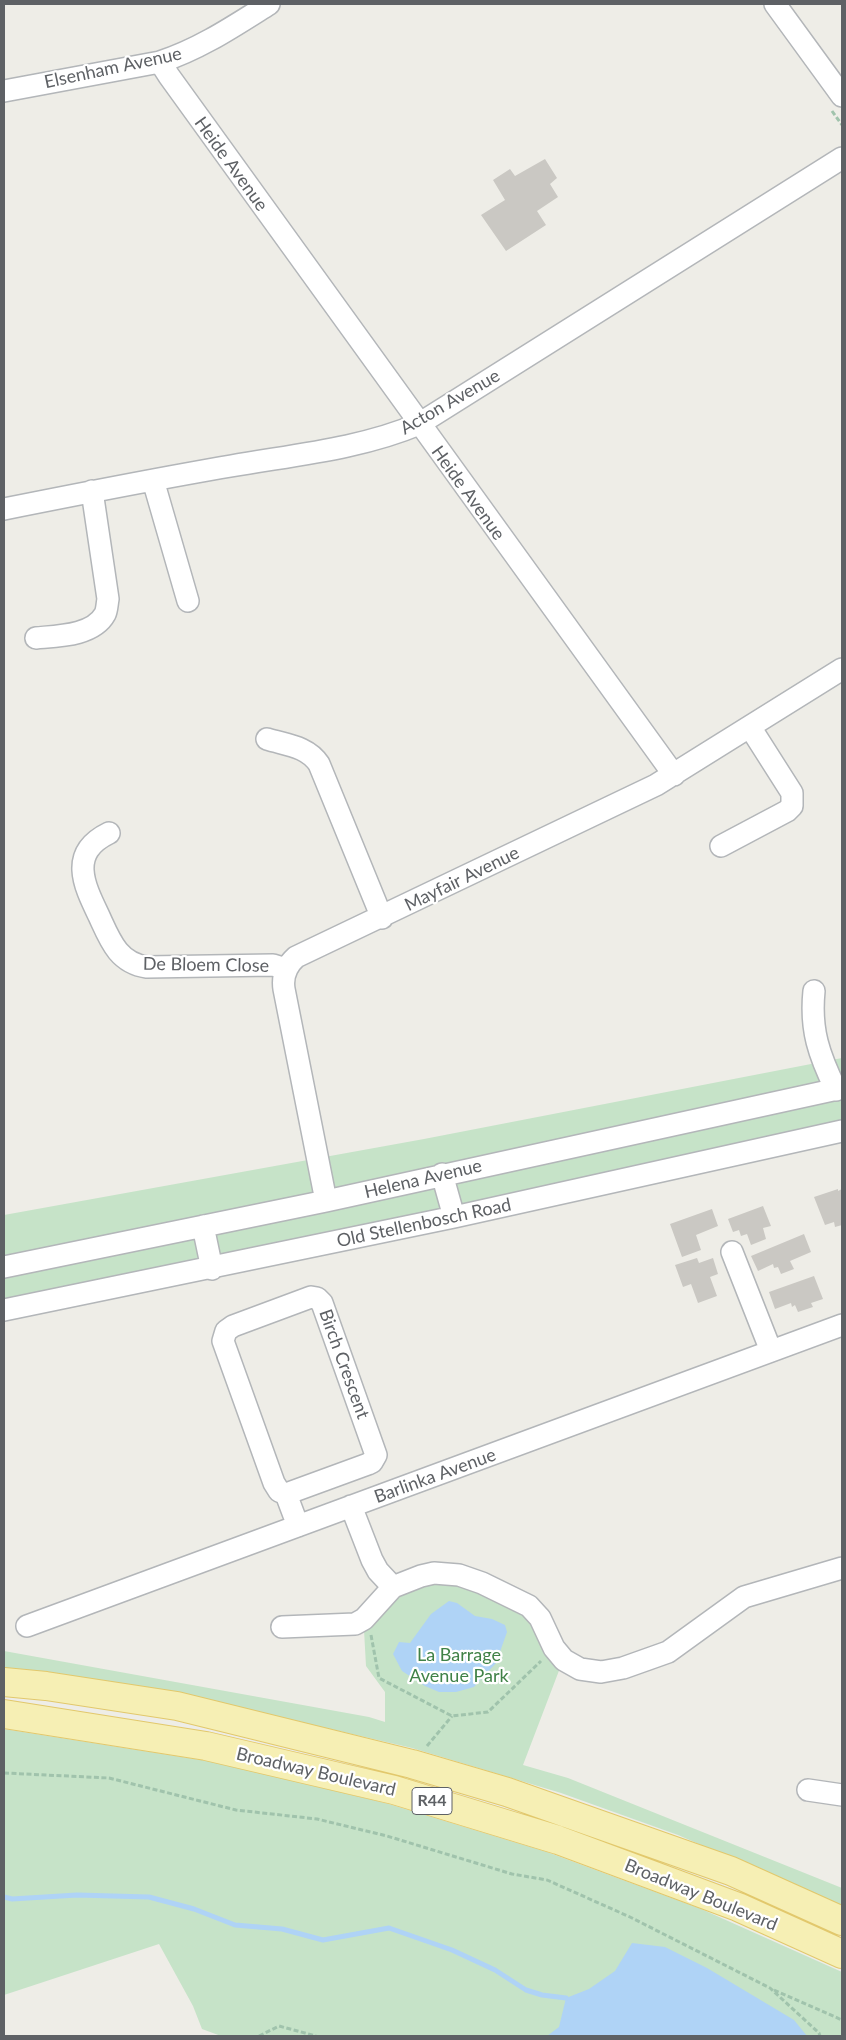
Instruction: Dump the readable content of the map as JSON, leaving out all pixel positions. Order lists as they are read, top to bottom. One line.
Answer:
{"streets":{"main road":["Broadway Boulevard","R44"],"street":["Elsenham Avenue","Heide Avenue","Acton Avenue","Mayfair Avenue","De Bloem Close","Helena Avenue","Old Stellenbosch Road","Birch Crescent","Barlinka Avenue"]},"crossings":[["Elsenham Avenue","Heide Avenue"],["Heide Avenue","Acton Avenue"],["Heide Avenue","Mayfair Avenue"],["Mayfair Avenue","De Bloem Close"],["Birch Crescent","Barlinka Avenue"]],"parks":["La Barrage Avenue Park"]}
